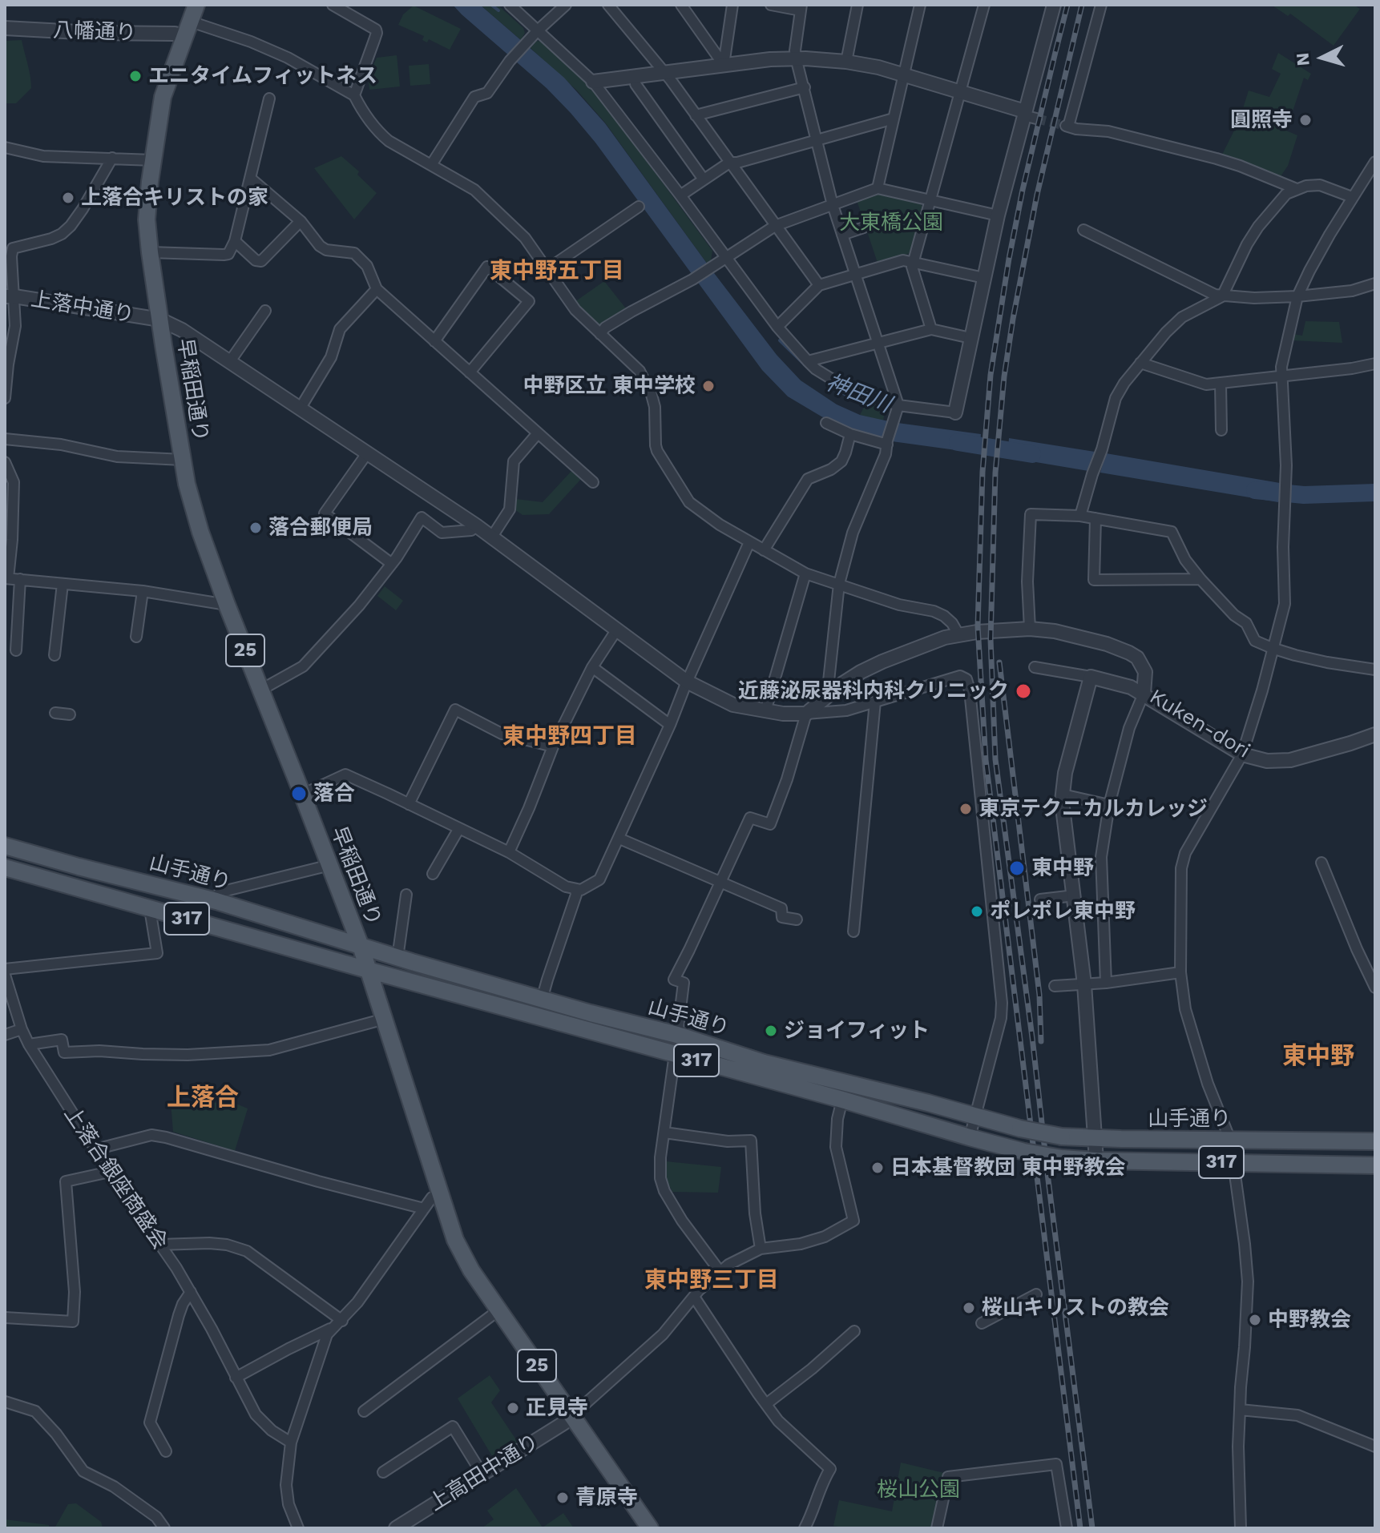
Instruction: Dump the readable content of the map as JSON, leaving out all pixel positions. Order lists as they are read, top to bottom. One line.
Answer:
{"streets":{"main road":["早稲田通り","25","山手通り","317"],"street":["八幡通り","上落中通り","Kuken-dori","上落合銀座商盛会","上高田中通り"]},"crossings":[["八幡通り","早稲田通り"],["上落中通り","早稲田通り"],["上落中通り","Kuken-dori"],["早稲田通り","山手通り"],["早稲田通り","上高田中通り"]],"districts":["東中野五丁目","東中野四丁目","東中野","上落合","東中野三丁目"],"water":["神田川"],"parks":["大東橋公園","桜山公園"],"places":["エニタイムフィットネス","圓照寺","上落合キリストの家","中野区立 東中学校","落合郵便局","近藤泌尿器科内科クリニック","落合","東京テクニカルカレッジ","東中野","ポレポレ東中野","ジョイフィット","日本基督教団 東中野教会","桜山キリストの教会","中野教会","正見寺","青原寺"],"north":"left"}
